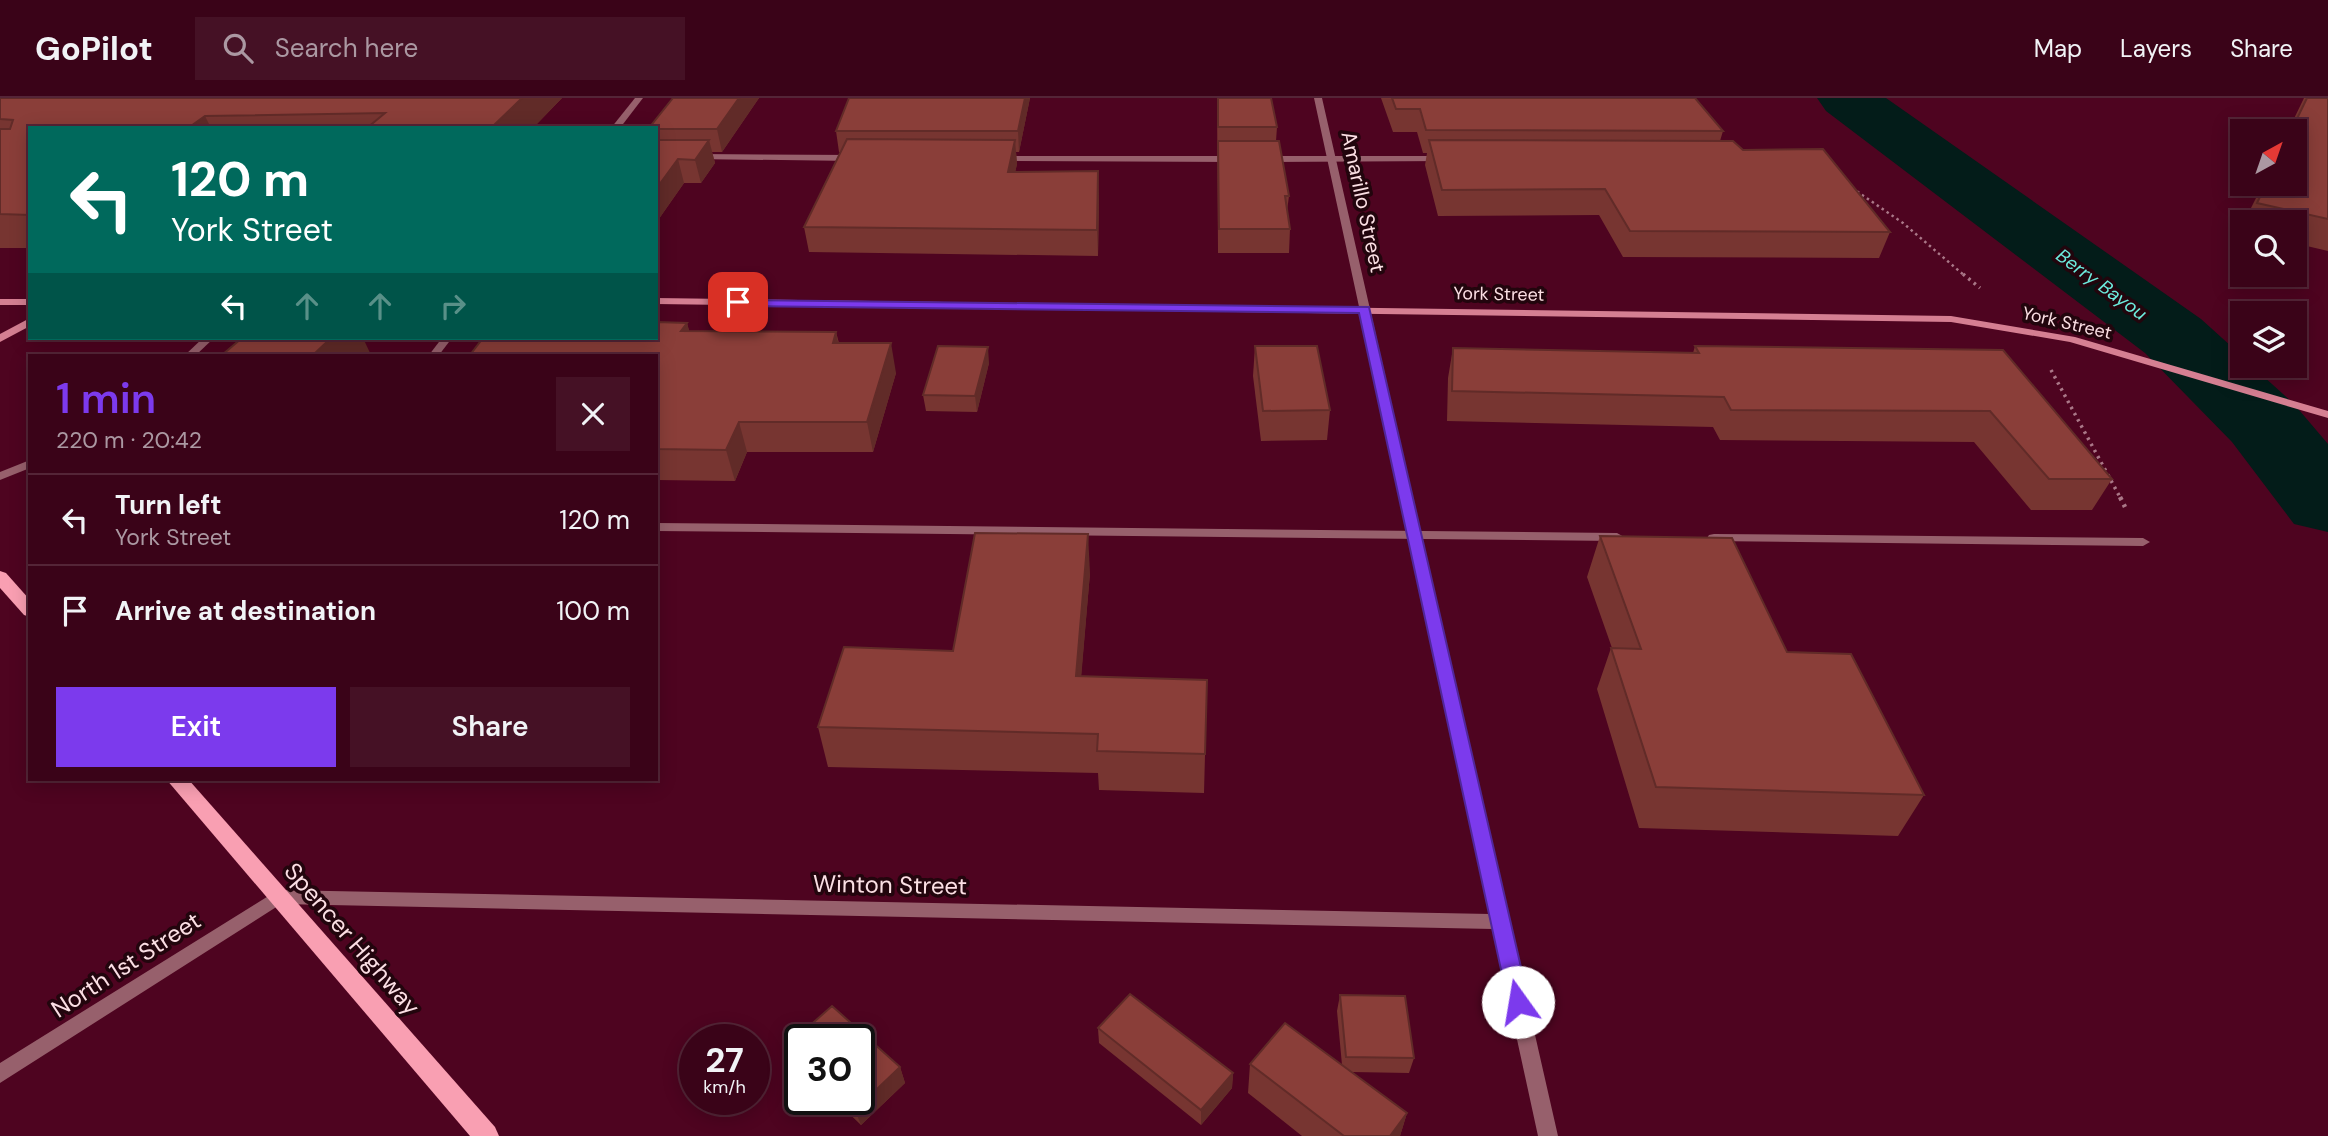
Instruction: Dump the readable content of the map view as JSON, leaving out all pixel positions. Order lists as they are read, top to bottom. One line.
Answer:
{"streets":{"main road":["Spencer Highway"],"street":["Amarillo Street","York Street","Winton Street","North 1st Street"]},"crossings":[["Amarillo Street","York Street"],["Amarillo Street","Winton Street"],["Winton Street","Spencer Highway"],["Winton Street","North 1st Street"],["Spencer Highway","North 1st Street"]],"water":["Berry Bayou"],"north":"top right","page":{"header":"GoPilot","search":"Search here","nav":["Map","Layers","Share"],"turn":["120 m","York Street"],"heading":["1 min","220 m · 20:42"],"list":[{"name":"Turn left","note":"York Street","value":"120 m"},{"name":"Arrive at destination","value":"100 m"}],"buttons":["Exit","Share"],"speed":"27 km/h","limit":"30"}}
